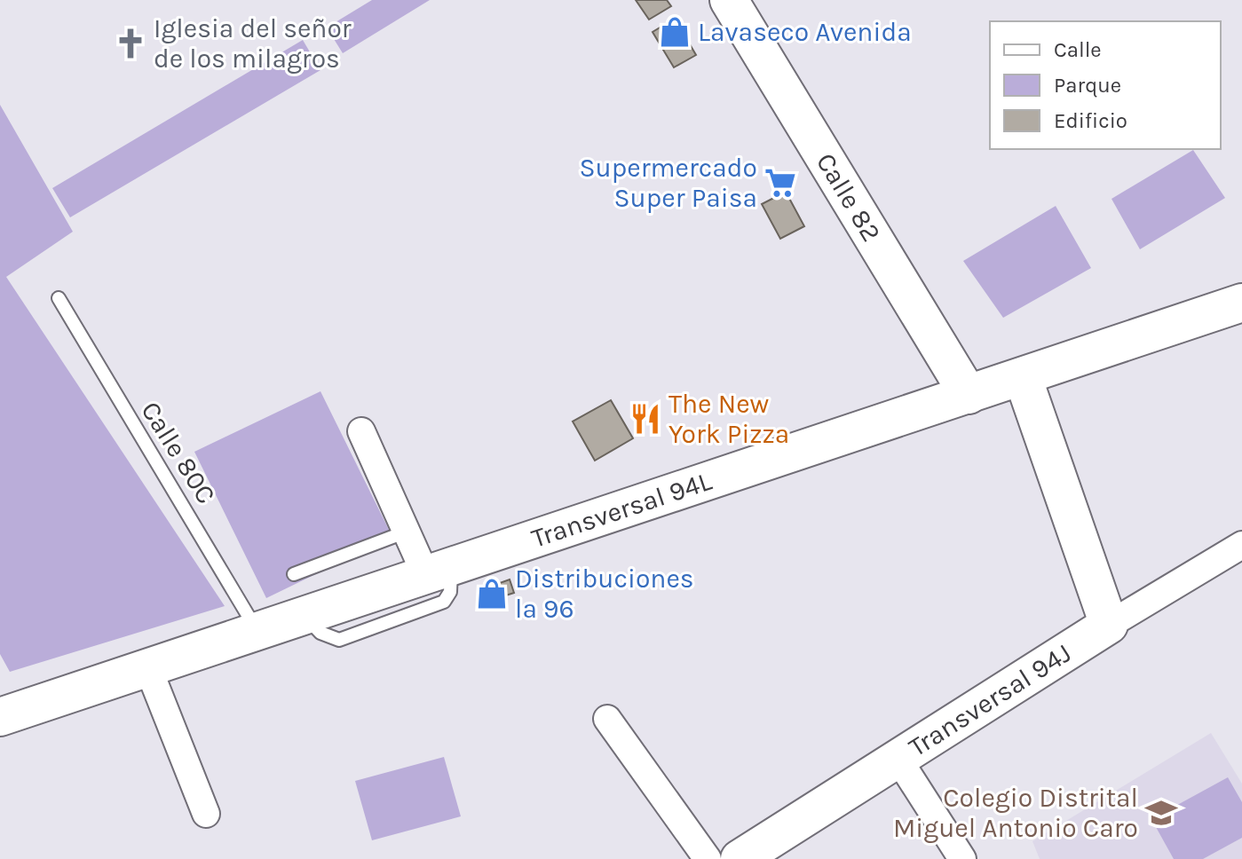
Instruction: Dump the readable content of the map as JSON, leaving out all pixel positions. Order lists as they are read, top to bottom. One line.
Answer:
{"streets":{"main road":["Calle 82","Transversal 94L","Transversal 94J"],"lane":["Calle 80C"]},"crossings":[["Calle 82","Transversal 94L"],["Calle 80C","Transversal 94L"]],"places":{"shop":["Lavaseco Avenida","Distribuciones la 96"],"church":["Iglesia del señor de los milagros"],"supermarket":["Supermercado Super Paisa"],"restaurant":["The New York Pizza"],"school or university":["Colegio Distrital Miguel Antonio Caro"]},"legend":["Calle","Parque","Edificio"]}
